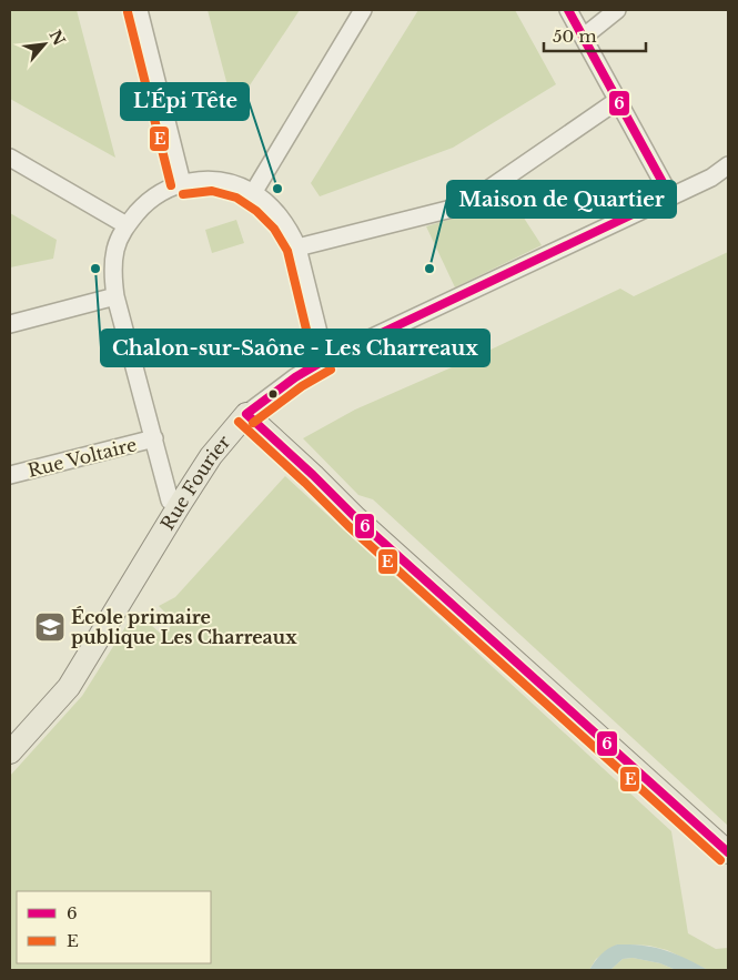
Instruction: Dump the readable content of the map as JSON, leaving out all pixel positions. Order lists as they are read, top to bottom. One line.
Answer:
{"streets":{"main road":["Rue Fourier"],"street":["Rue Voltaire"]},"places":{"other":["L'Épi Tête","Chalon-sur-Saône - Les Charreaux","Maison de Quartier"],"school or university":["École primaire publique Les Charreaux"]},"lines":["transit line 6","transit line E"],"legend":["6","E"],"scale_bar":"50 m","north":"top right"}
